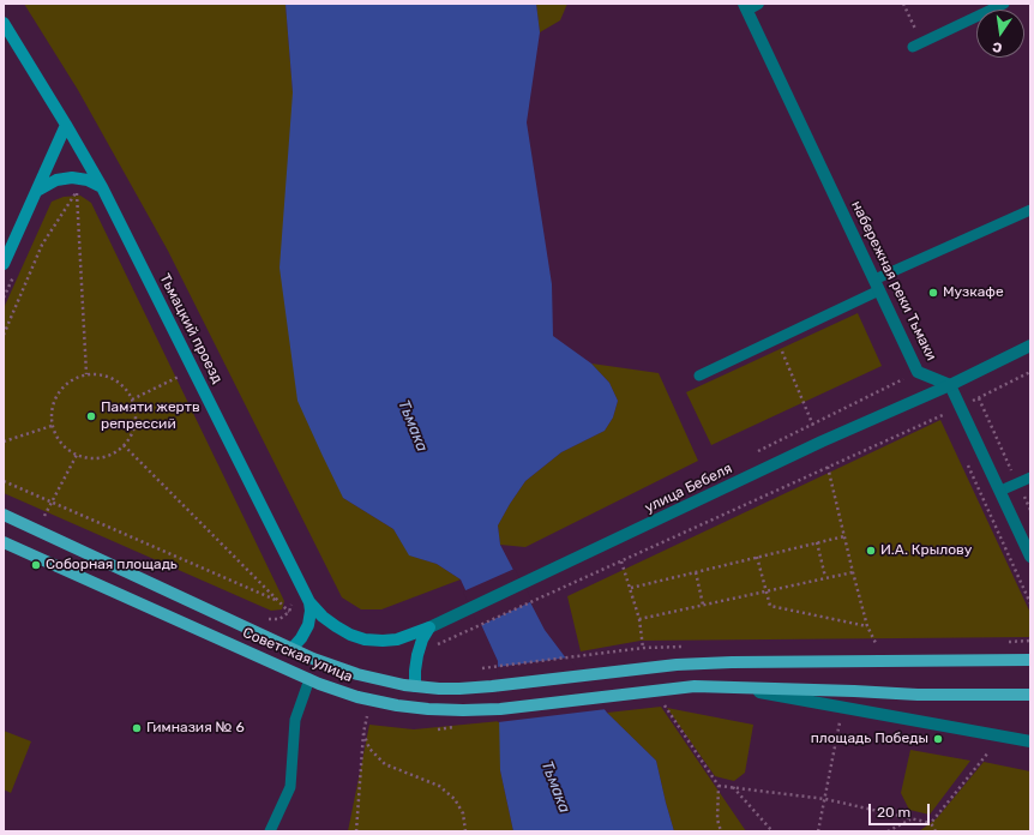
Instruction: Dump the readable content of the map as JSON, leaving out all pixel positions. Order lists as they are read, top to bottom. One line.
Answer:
{"streets":{"main road":["Тьмацкий проезд","улица Бебеля","Советская улица"],"street":["набережная реки Тьмаки"]},"crossings":[["набережная реки Тьмаки","улица Бебеля"],["Тьмацкий проезд","улица Бебеля"]],"water":["Тьмака"],"places":["Музкафе","Памяти жертв репрессий","И.А. Крылову","Соборная площадь","Гимназия № 6","площадь Победы"],"scale_bar":"20 m","north":"bottom"}
